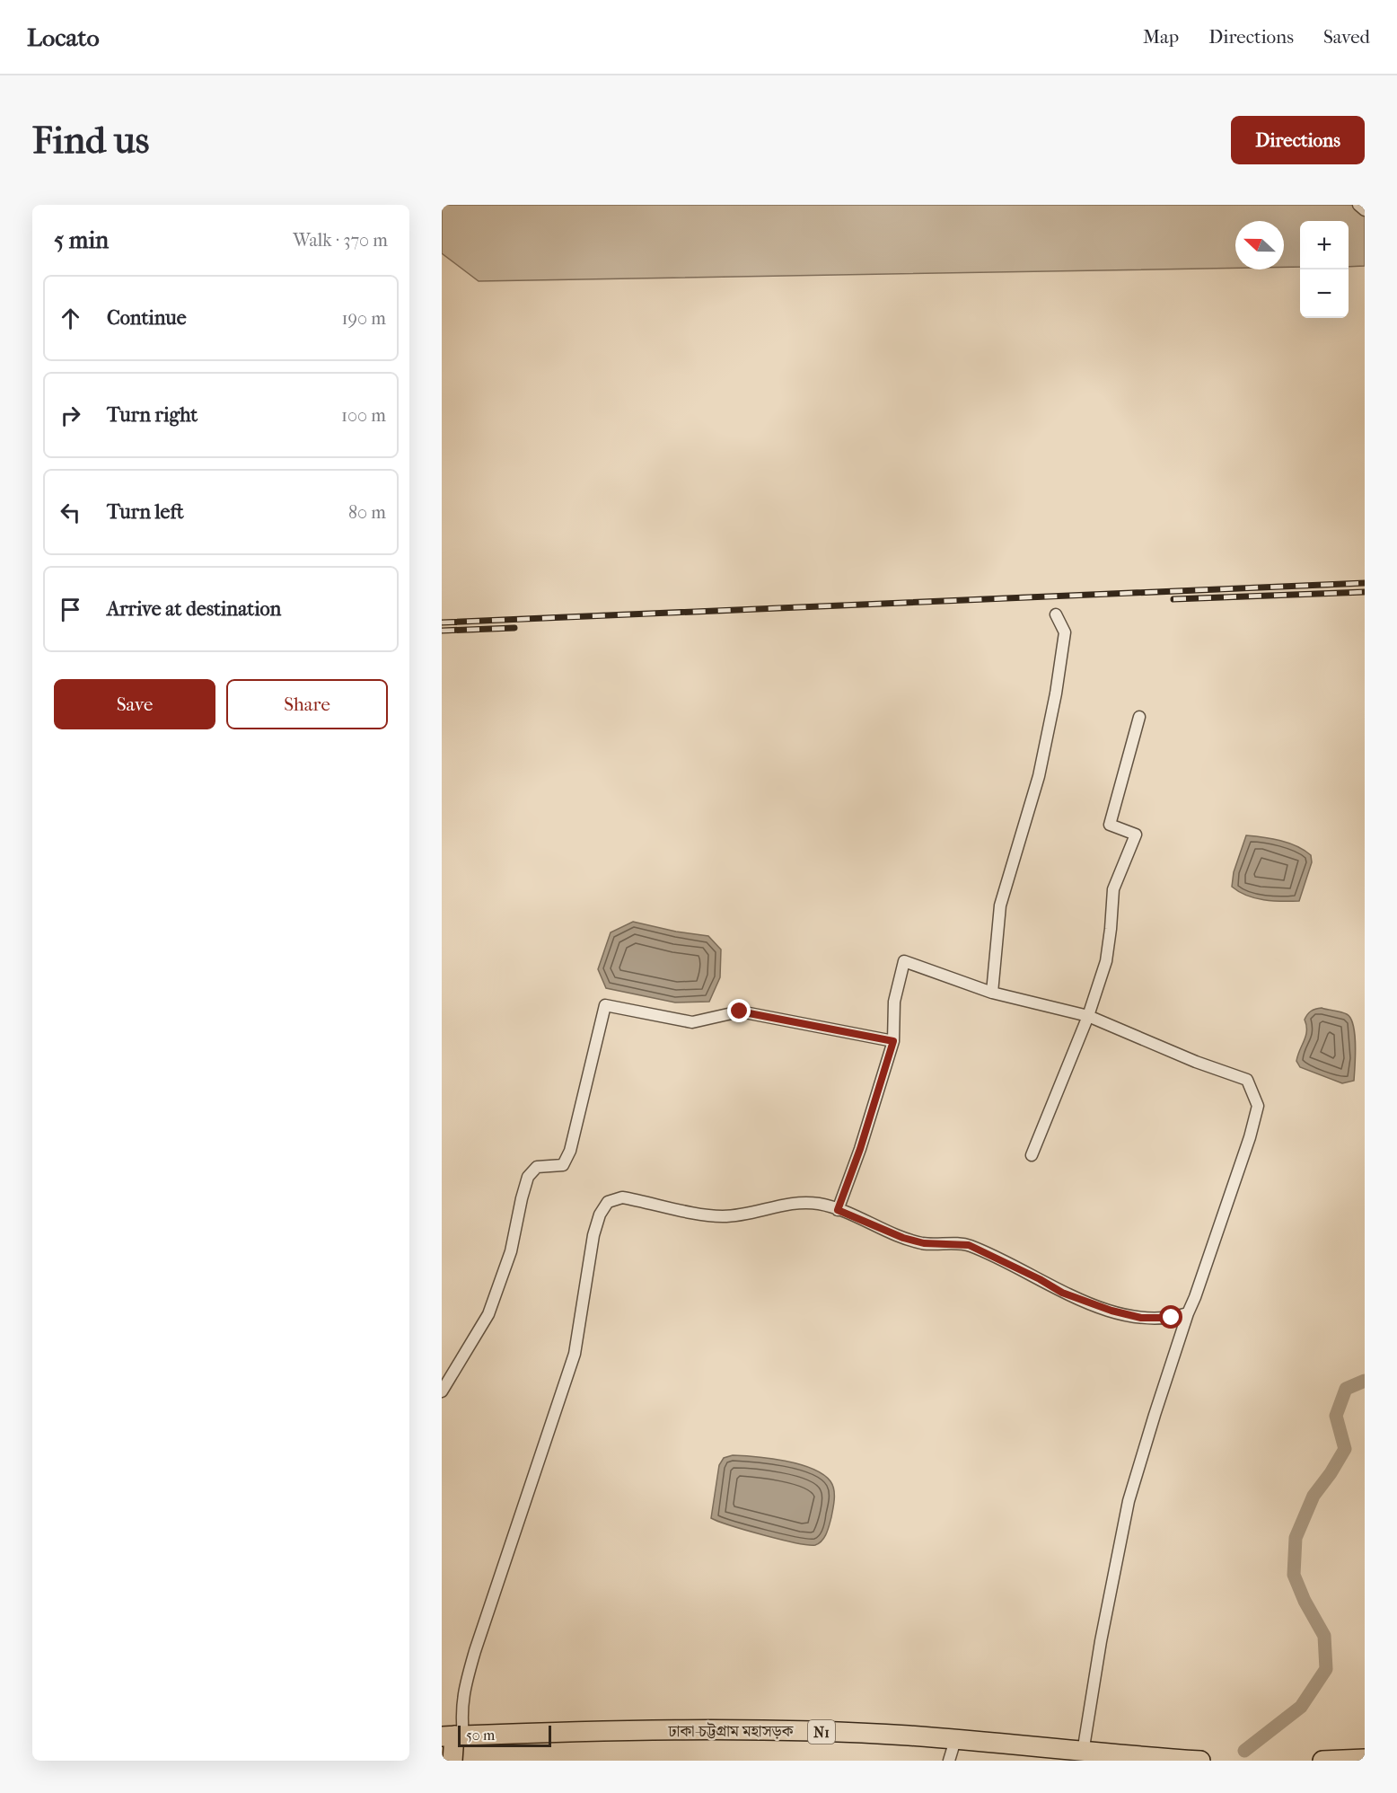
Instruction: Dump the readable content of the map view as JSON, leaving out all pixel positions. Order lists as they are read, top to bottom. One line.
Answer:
{"streets":{"highway":["ঢাকা-চট্টগ্রাম মহাসড়ক","N1"]},"scale_bar":"50 m","north":"left","page":{"header":"Locato","nav":["Map","Directions","Saved"],"buttons":["Directions",["Save","Share"]],"title":"Find us","heading":["5 min","Walk · 370 m"],"map_buttons":["+","−"],"list":[["Continue","190 m"],["Turn right","100 m"],["Turn left","80 m"],"Arrive at destination"],"scale":"50 m"}}
